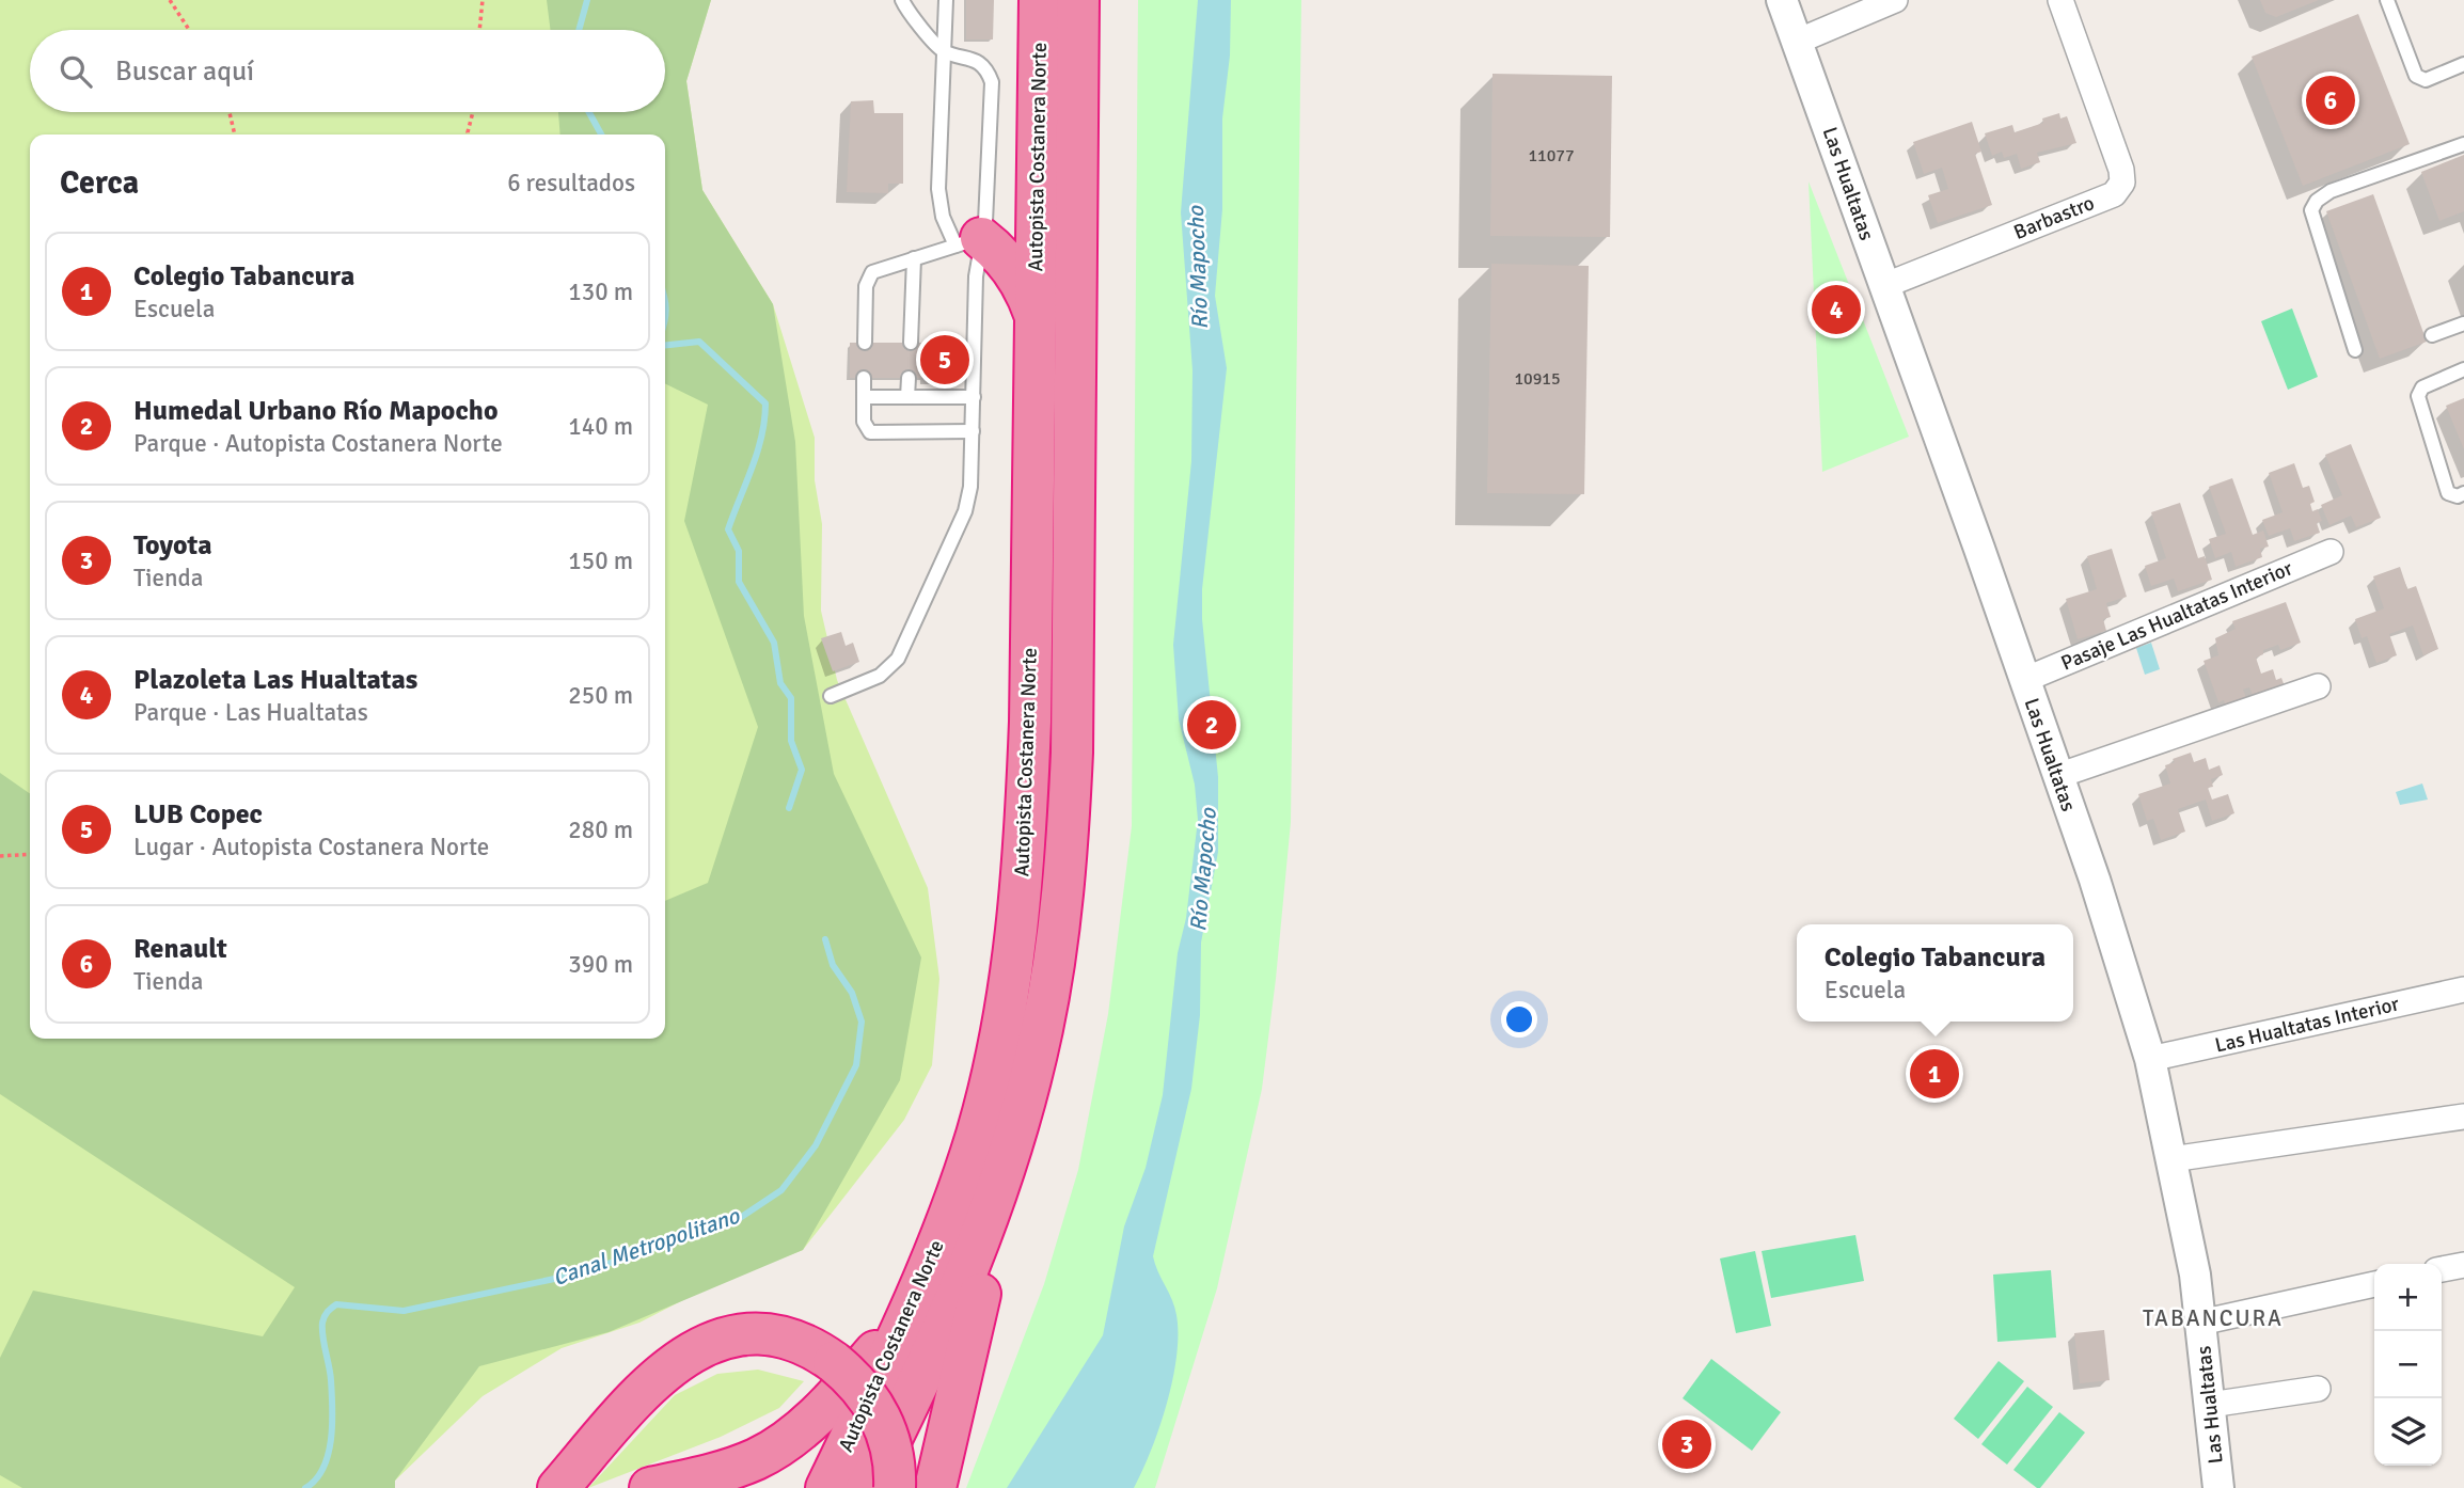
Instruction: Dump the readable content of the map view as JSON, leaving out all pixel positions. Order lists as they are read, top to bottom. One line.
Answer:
{"streets":{"highway":["Autopista Costanera Norte"],"street":["Las Hualtatas","Barbastro","Pasaje Las Hualtatas Interior","Las Hualtatas Interior"]},"crossings":[["Las Hualtatas","Barbastro"],["Las Hualtatas","Pasaje Las Hualtatas Interior"],["Las Hualtatas","Las Hualtatas Interior"]],"districts":["TABANCURA"],"water":["Río Mapocho","Canal Metropolitano"],"house_numbers":["11077","10915"],"page":{"search":"Buscar aquí","pins":["6","4","5","2","1","3"],"heading":["Cerca","6 resultados"],"list":[{"mark":"1","name":"Colegio Tabancura","note":"Escuela","value":"130 m"},{"mark":"2","name":"Humedal Urbano Río Mapocho","note":"Parque · Autopista Costanera Norte","value":"140 m"},{"mark":"3","name":"Toyota","note":"Tienda","value":"150 m"},{"mark":"4","name":"Plazoleta Las Hualtatas","note":"Parque · Las Hualtatas","value":"250 m"},{"mark":"5","name":"LUB Copec","note":"Lugar · Autopista Costanera Norte","value":"280 m"},{"mark":"6","name":"Renault","note":"Tienda","value":"390 m"}],"popup":["Colegio Tabancura","Escuela"],"map_buttons":["+","−"]}}
